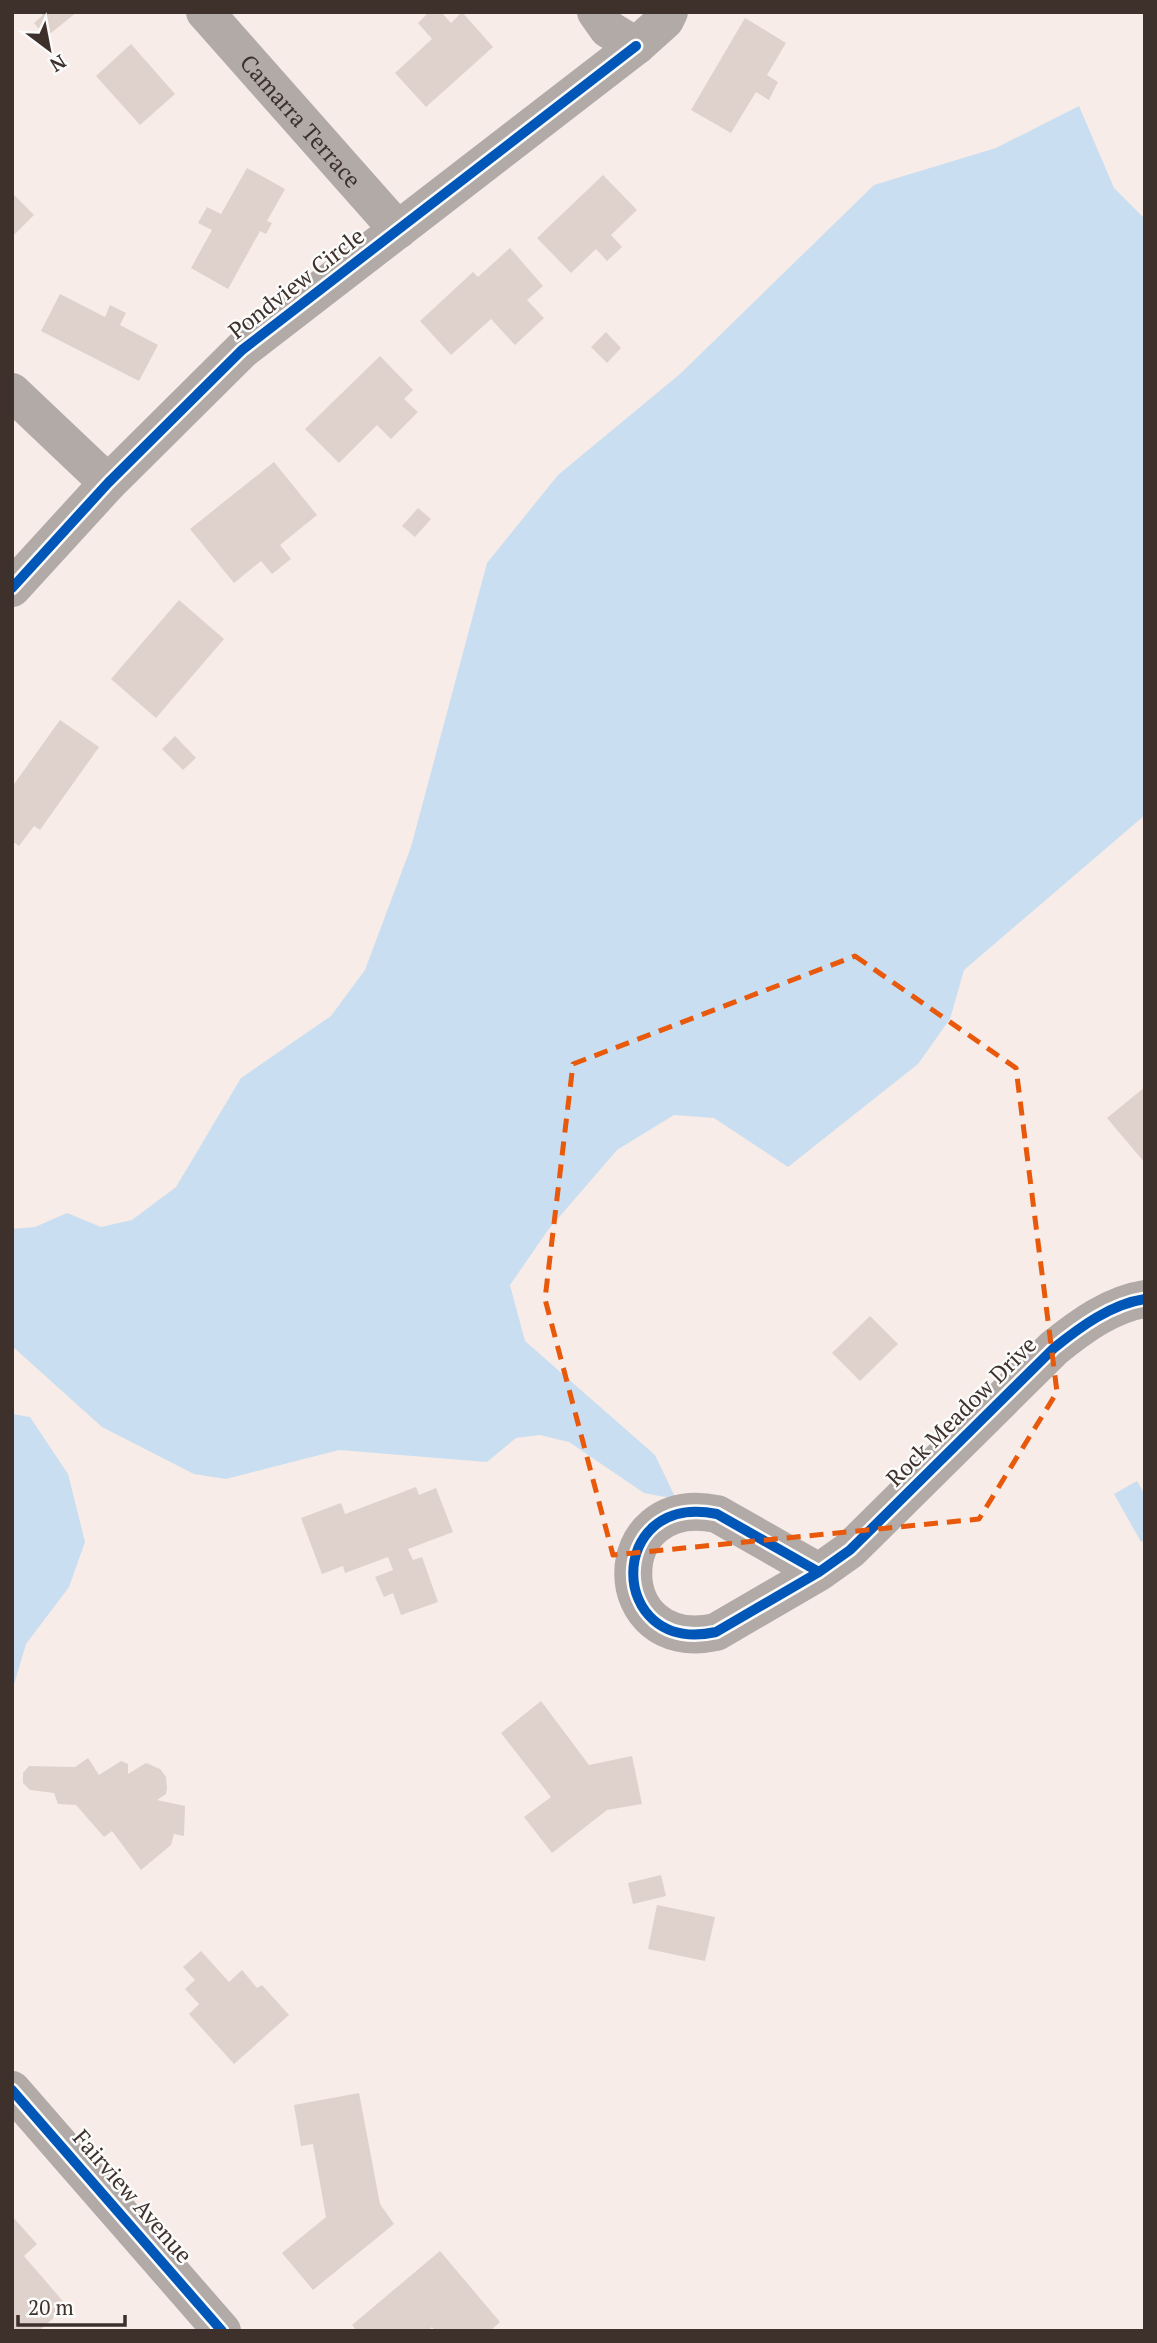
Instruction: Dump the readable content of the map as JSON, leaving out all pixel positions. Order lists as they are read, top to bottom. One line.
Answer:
{"streets":{"street":["Camarra Terrace","Pondview Circle","Rock Meadow Drive","Fairview Avenue"]},"crossings":[["Camarra Terrace","Pondview Circle"]],"scale_bar":"20 m","north":"bottom right"}
